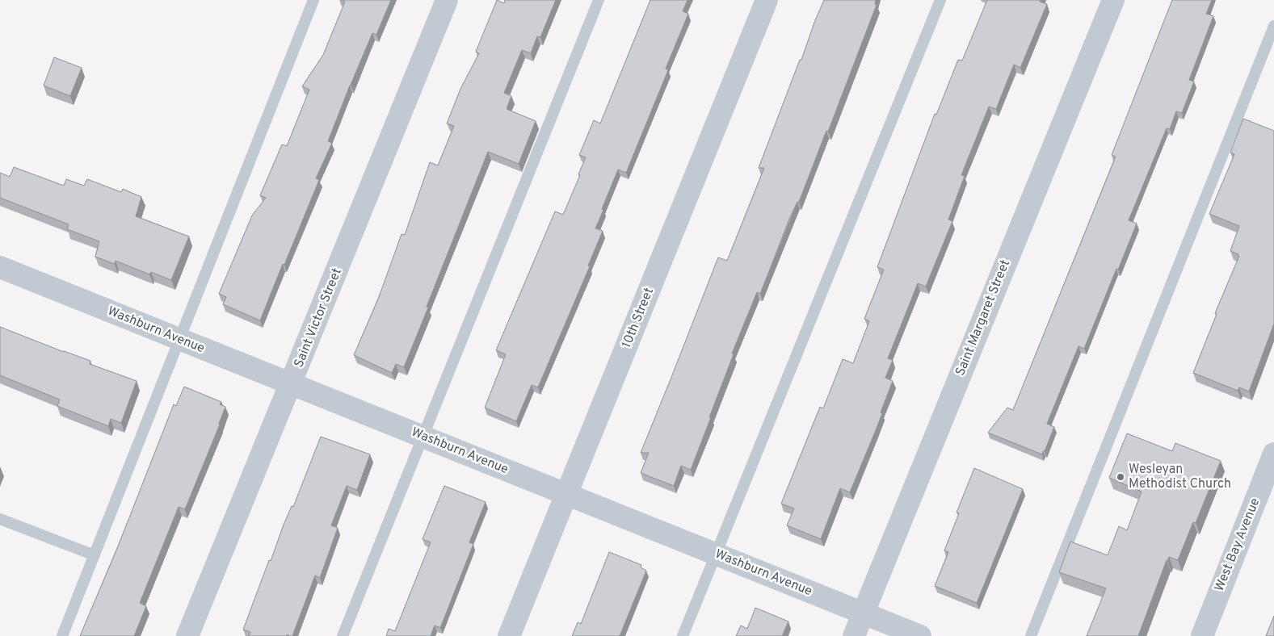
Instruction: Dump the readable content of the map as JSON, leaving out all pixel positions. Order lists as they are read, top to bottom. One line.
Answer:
{"streets":{"street":["Saint Victor Street","10th Street","Saint Margaret Street","Washburn Avenue","West Bay Avenue"]},"crossings":[["Saint Victor Street","Washburn Avenue"],["10th Street","Washburn Avenue"],["Saint Margaret Street","Washburn Avenue"]],"places":["Wesleyan Methodist Church"]}
